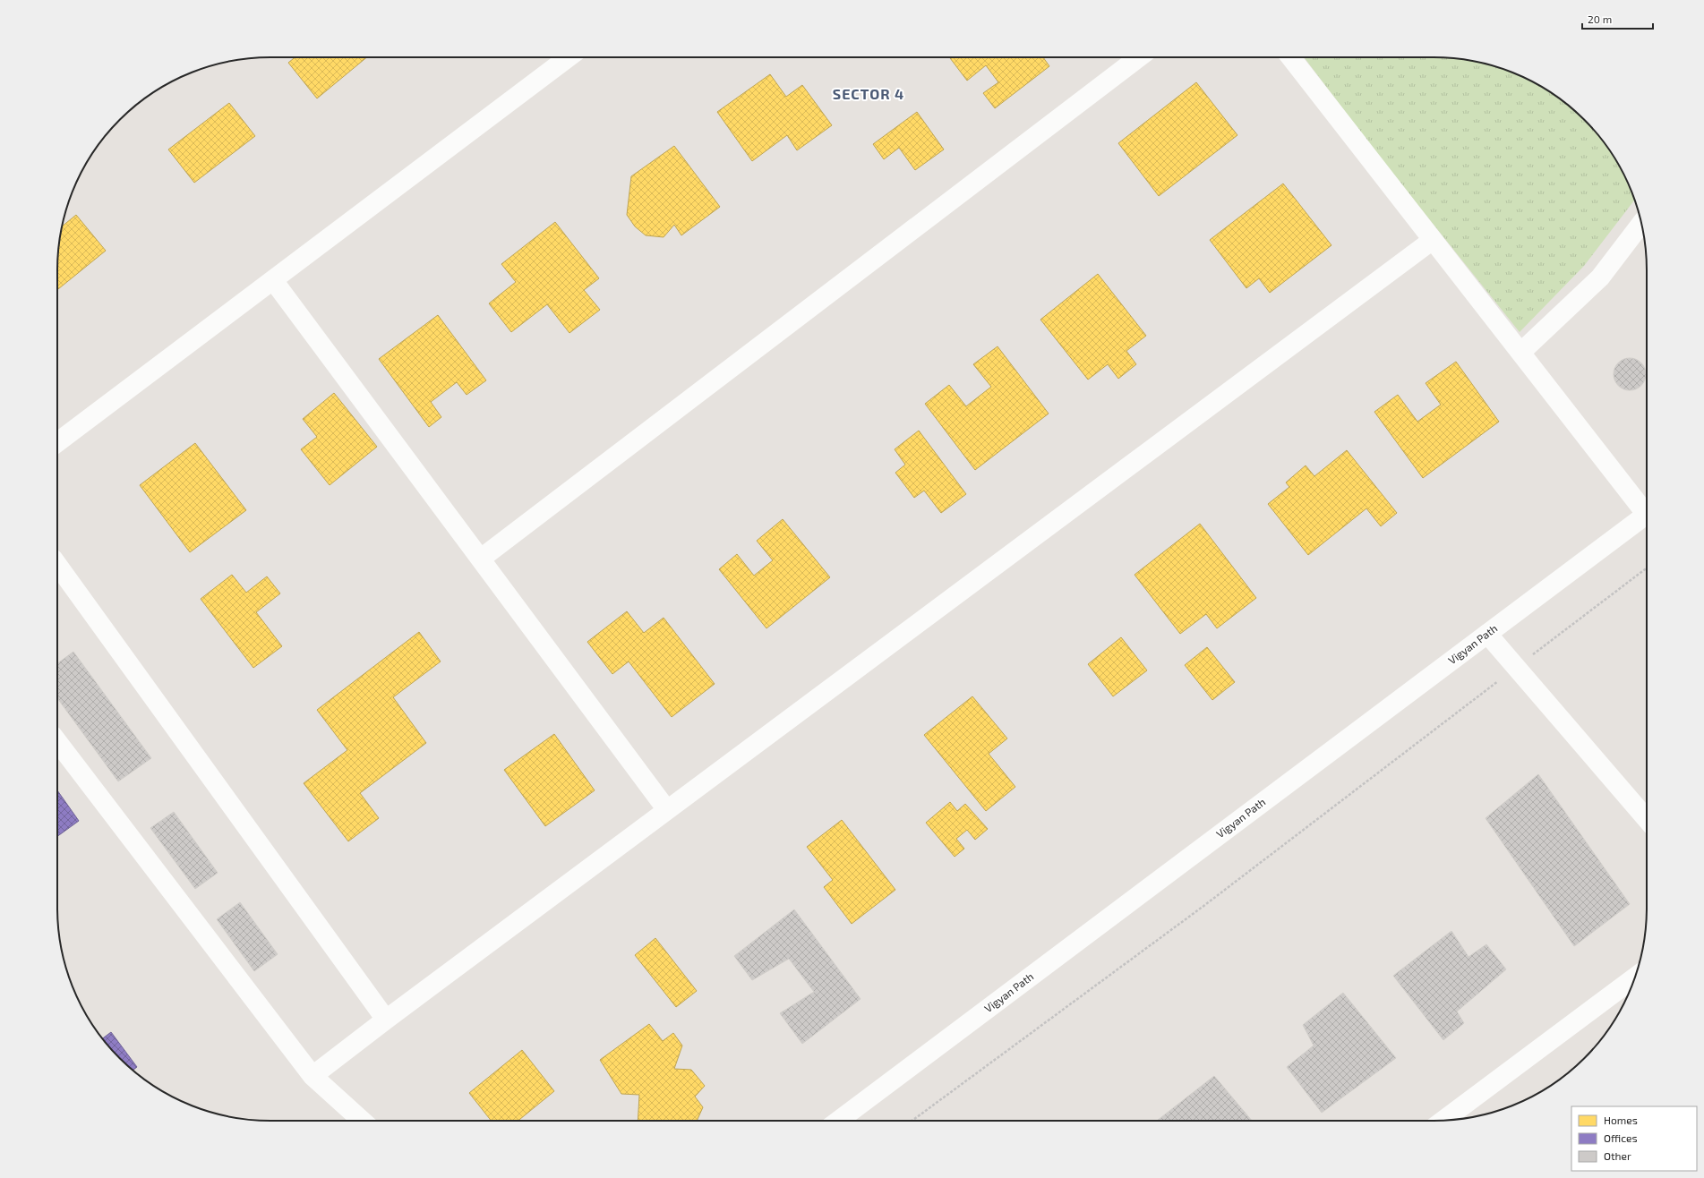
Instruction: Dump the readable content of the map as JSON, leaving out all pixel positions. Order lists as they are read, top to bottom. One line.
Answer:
{"streets":{"street":["Vigyan Path"]},"districts":["SECTOR 4"],"legend":["Homes","Offices","Other"],"scale_bar":"20 m"}
